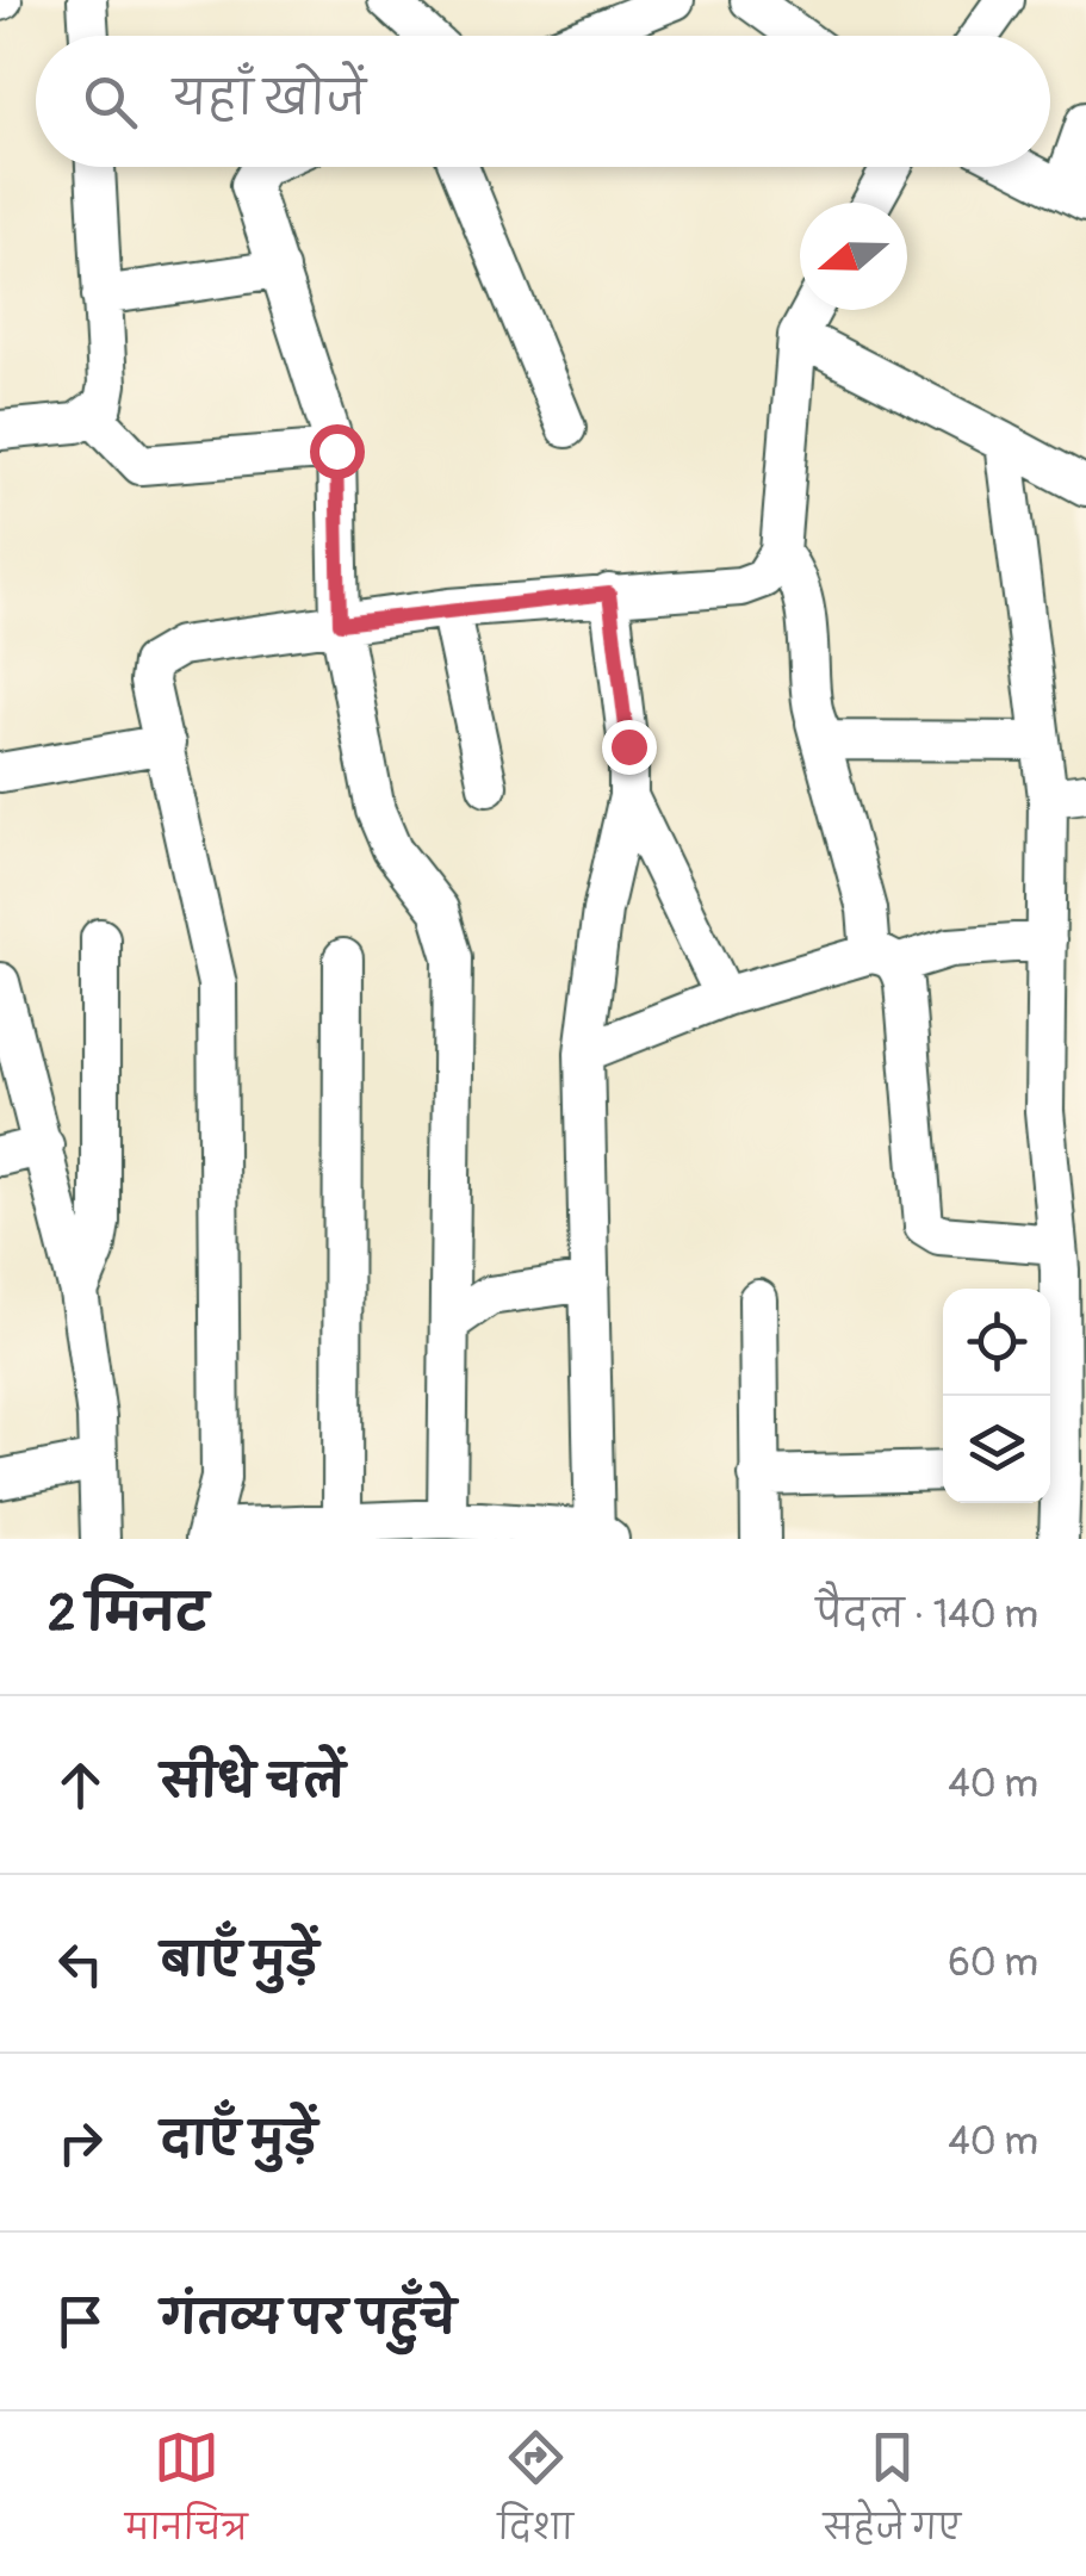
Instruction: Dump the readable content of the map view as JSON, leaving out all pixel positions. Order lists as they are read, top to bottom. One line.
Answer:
{"north":"left","page":{"search":"यहाँ खोजें","heading":["2 मिनट","पैदल · 140 m"],"list":[["सीधे चलें","40 m"],["बाएँ मुड़ें","60 m"],["दाएँ मुड़ें","40 m"],"गंतव्य पर पहुँचे"],"nav":["मानचित्र","दिशा","सहेजे गए"]}}
